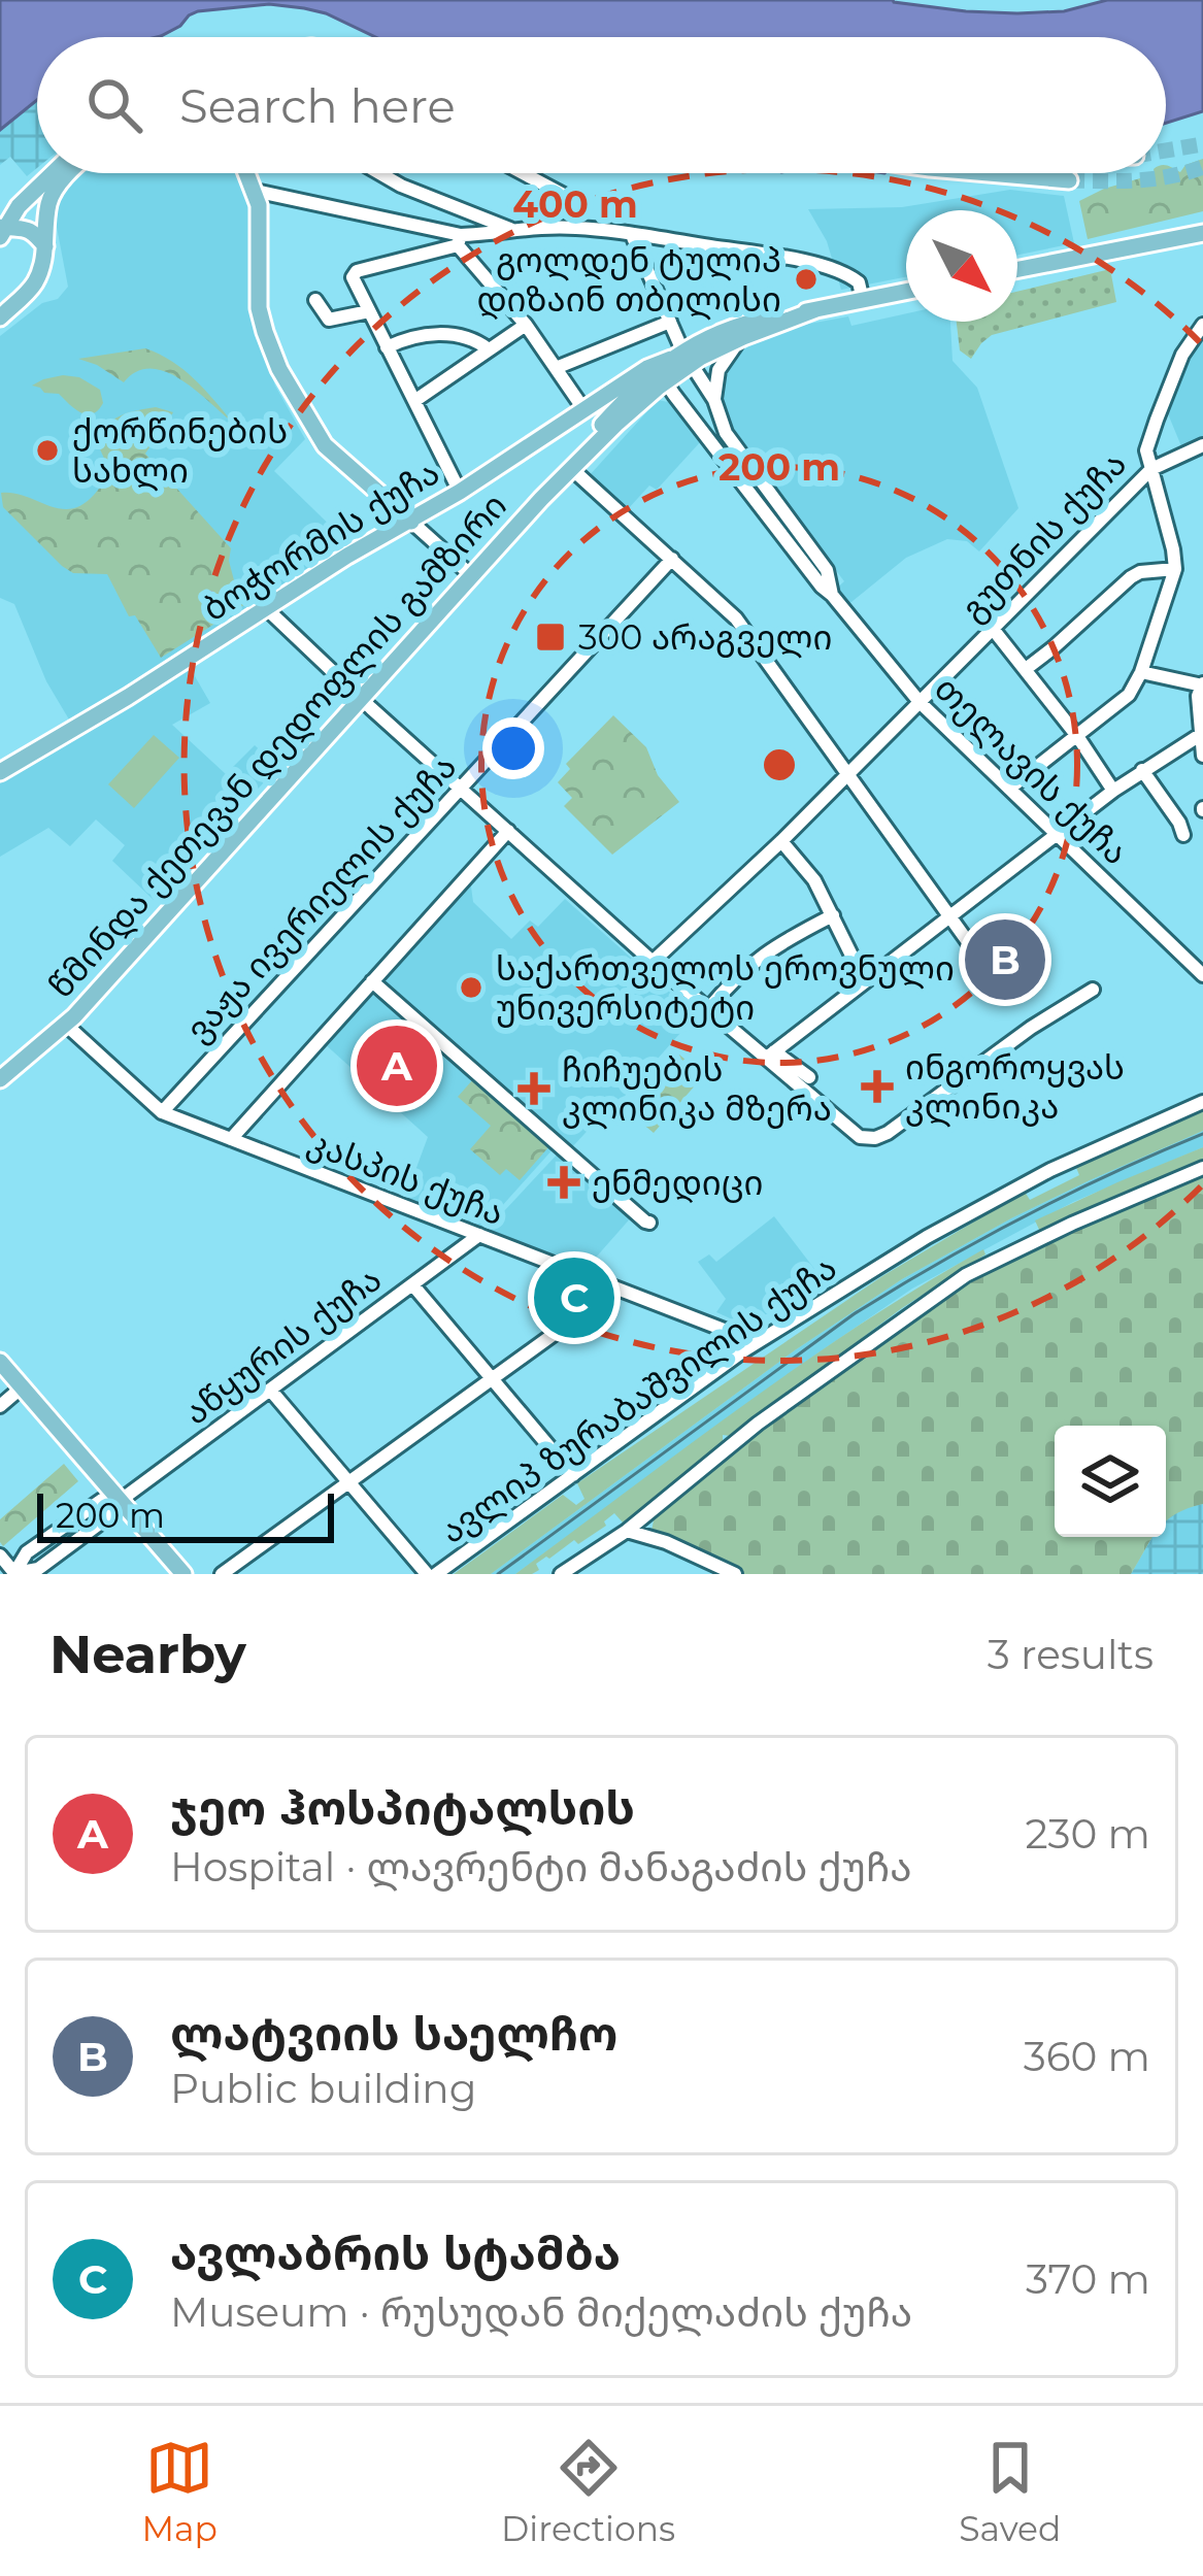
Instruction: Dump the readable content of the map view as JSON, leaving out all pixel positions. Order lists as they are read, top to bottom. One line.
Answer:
{"streets":{"main road":["ბოჭორმის ქუჩა","წმინდა ქეთევან დედოფლის გამზირი"],"street":["გუთნის ქუჩა","თელავის ქუჩა","ვაჟა ივერიელის ქუჩა","კასპის ქუჩა","აწყურის ქუჩა","ავლიპ ზურაბაშვილის ქუჩა"]},"crossings":[["გუთნის ქუჩა","თელავის ქუჩა"],["ბოჭორმის ქუჩა","წმინდა ქეთევან დედოფლის გამზირი"],["ბოჭორმის ქუჩა","თელავის ქუჩა"],["წმინდა ქეთევან დედოფლის გამზირი","თელავის ქუჩა"],["წმინდა ქეთევან დედოფლის გამზირი","კასპის ქუჩა"],["ვაჟა ივერიელის ქუჩა","კასპის ქუჩა"],["კასპის ქუჩა","აწყურის ქუჩა"],["კასპის ქუჩა","ავლიპ ზურაბაშვილის ქუჩა"]],"places":{"other":["გოლდენ ტულიპ დიზაინ თბილისი","ქორწინების სახლი","საქართველოს ეროვნული უნივერსიტეტი"],"transit":["300 არაგველი"],"health":["ინგოროყვას კლინიკა","ჩიჩუების კლინიკა მზერა","ენმედიცი"]},"scale_bar":"200 m","north":"bottom right","page":{"search":"Search here","pins":["B","A","C"],"scale":"200 m","heading":["Nearby","3 results"],"list":[{"mark":"A","name":"ჯეო ჰოსპიტალსის","note":"Hospital · ლავრენტი მანაგაძის ქუჩა","value":"230 m"},{"mark":"B","name":"ლატვიის საელჩო","note":"Public building","value":"360 m"},{"mark":"C","name":"ავლაბრის სტამბა","note":"Museum · რუსუდან მიქელაძის ქუჩა","value":"370 m"}],"nav":["Map","Directions","Saved"]},"rings":["400 m","200 m"]}
